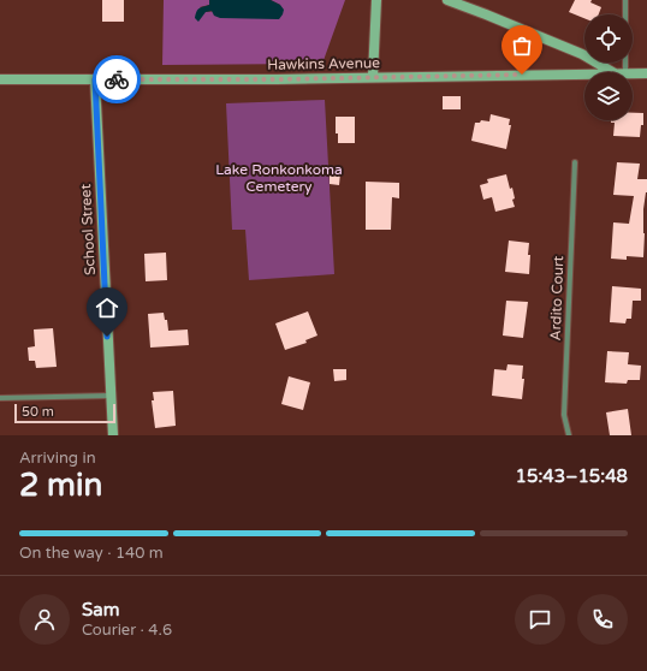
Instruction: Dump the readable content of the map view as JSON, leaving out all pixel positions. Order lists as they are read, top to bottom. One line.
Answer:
{"streets":{"street":["Hawkins Avenue","School Street","Ardito Court"]},"crossings":[["Hawkins Avenue","School Street"]],"parks":["Lake Ronkonkoma Cemetery"],"scale_bar":"50 m","page":{"scale":"50 m","heading":["2 min","Arriving in","15:43–15:48"],"panel":["Sam","Courier · 4.6"],"bar":"On the way · 140 m"}}
